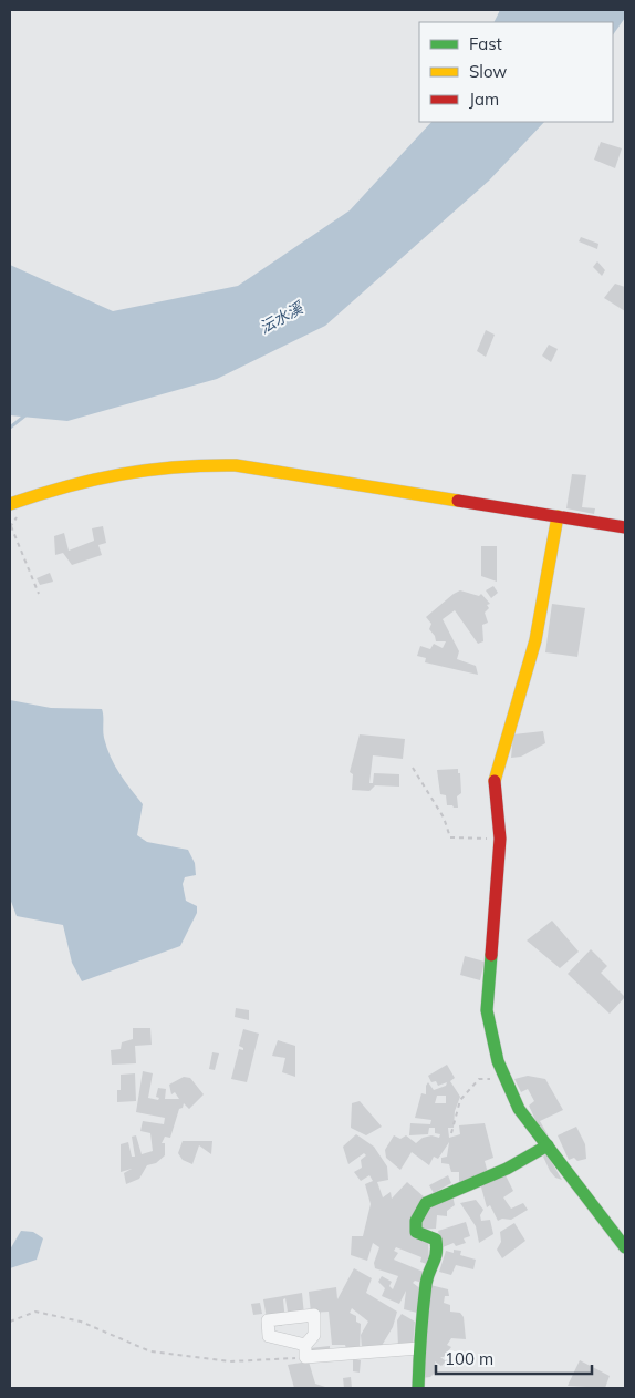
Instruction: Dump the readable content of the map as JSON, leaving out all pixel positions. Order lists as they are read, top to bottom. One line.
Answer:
{"water":["沄水溪"],"legend":["Fast","Slow","Jam"],"scale_bar":"100 m"}
